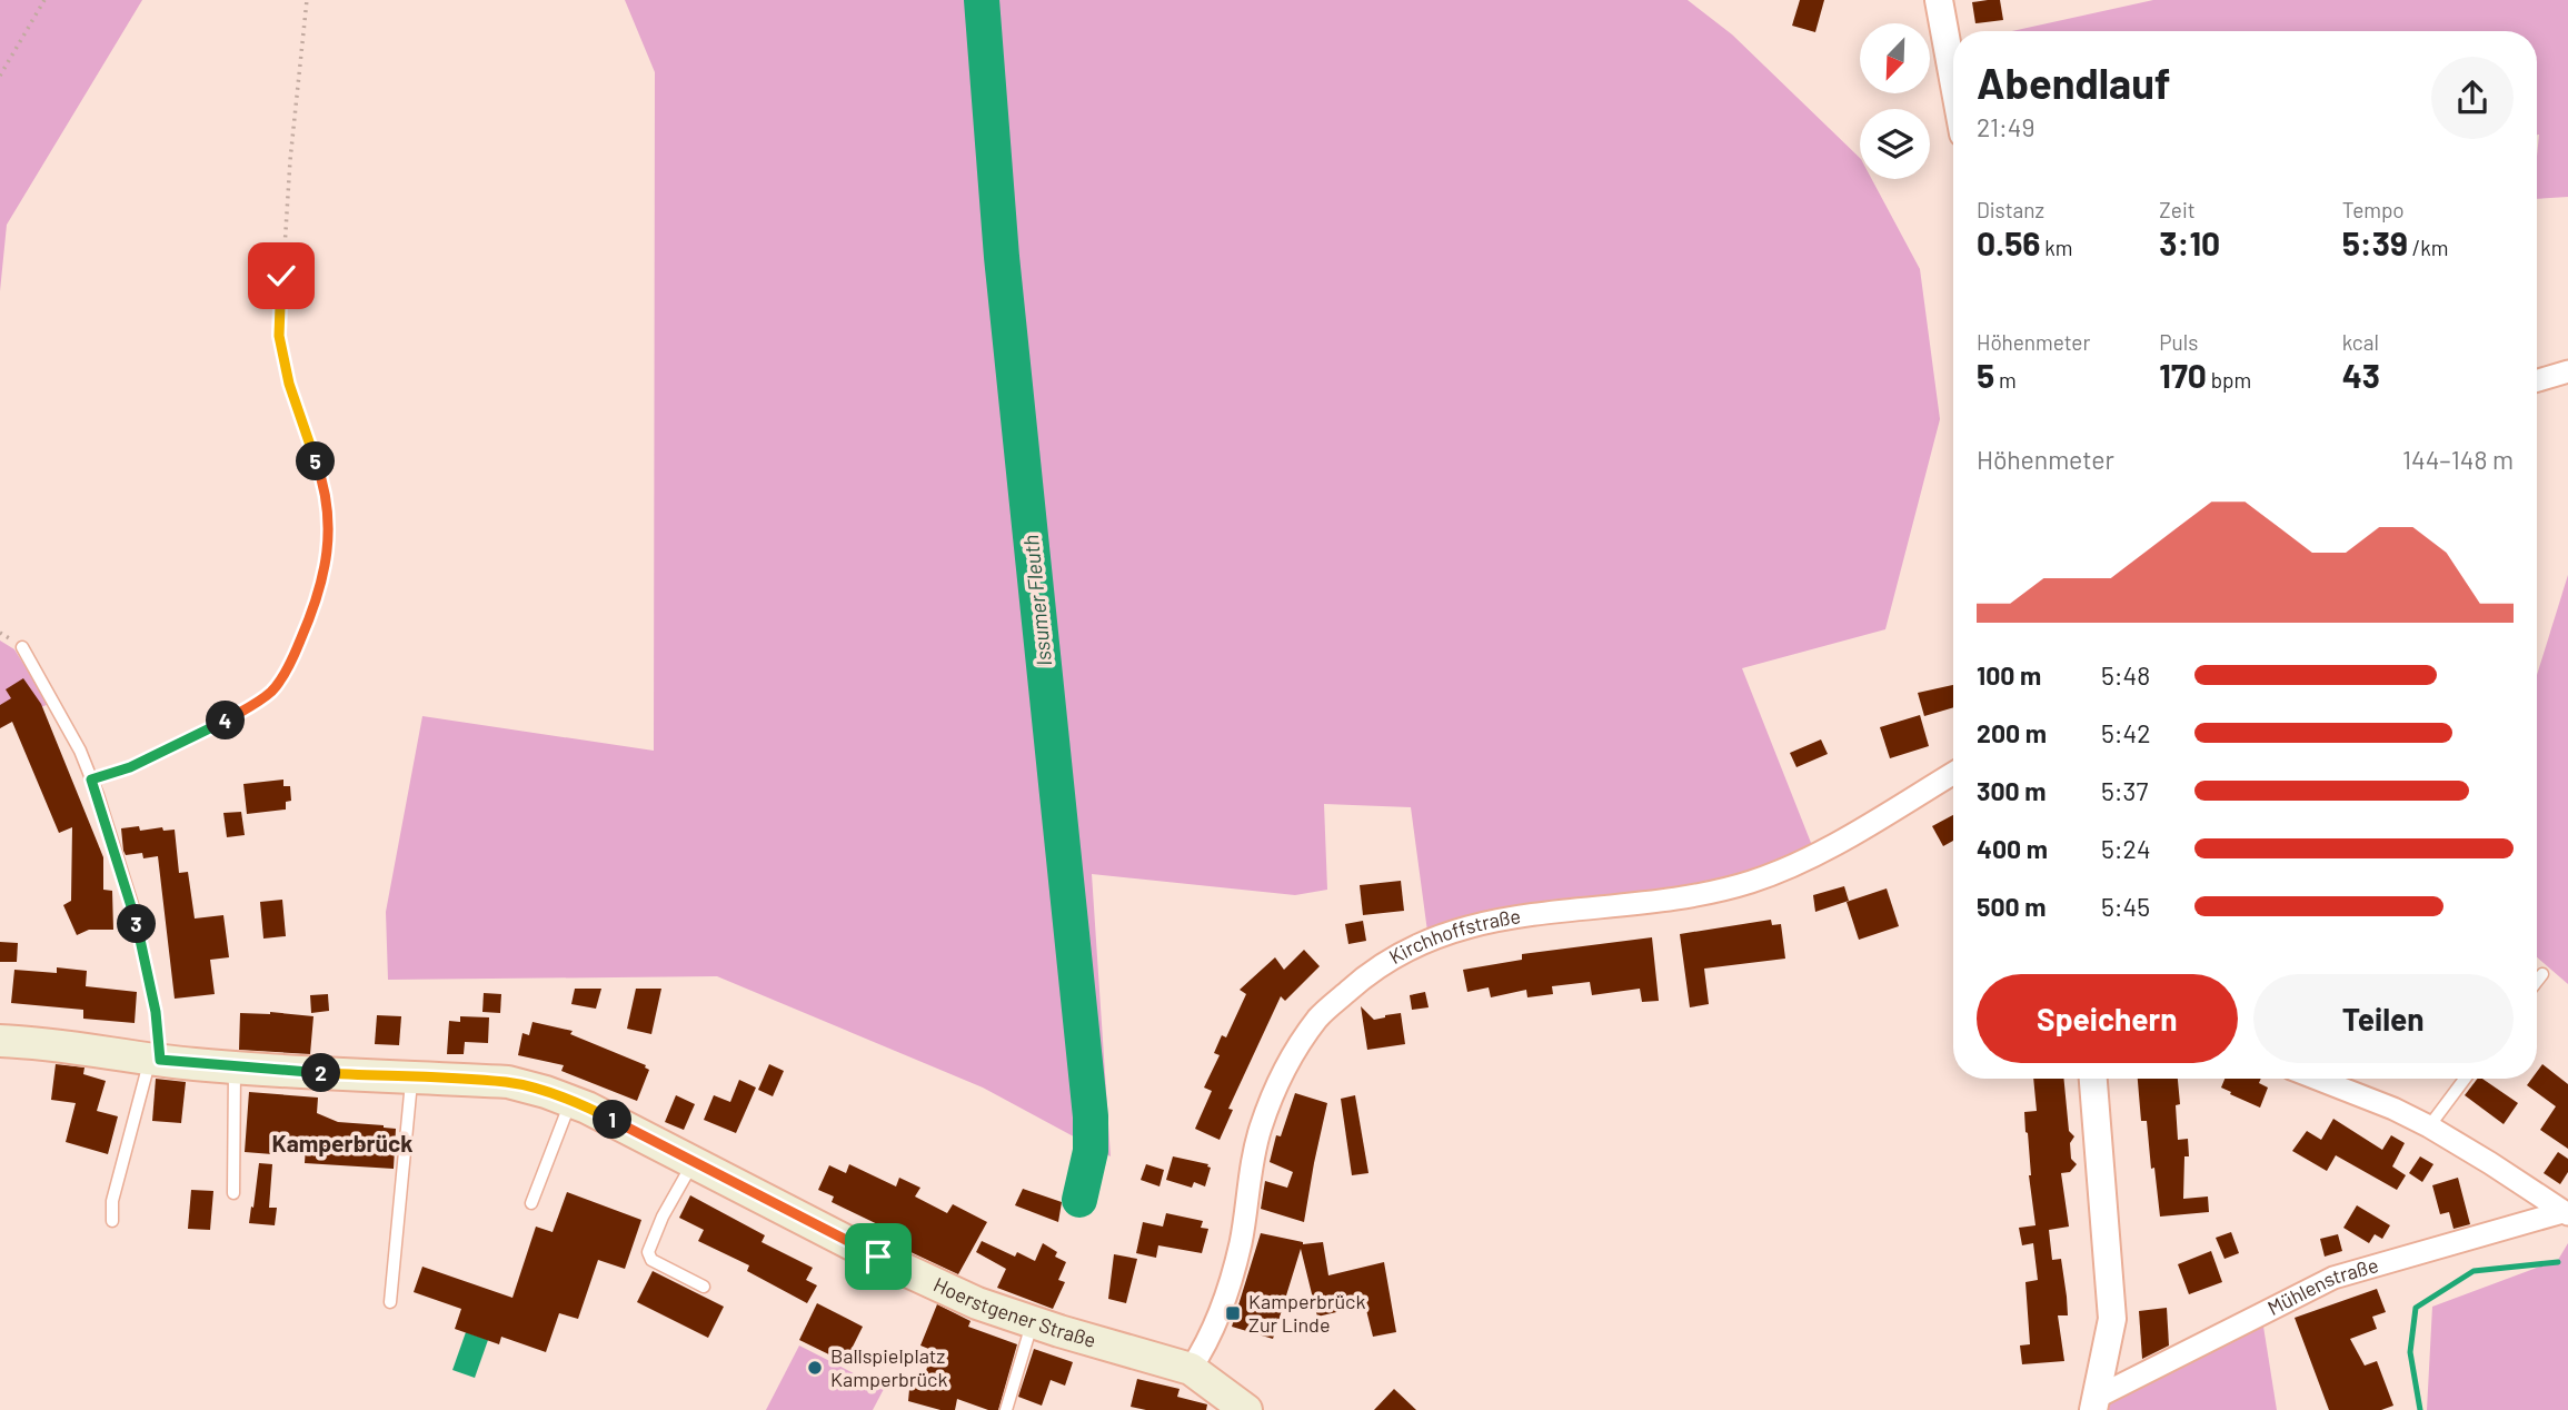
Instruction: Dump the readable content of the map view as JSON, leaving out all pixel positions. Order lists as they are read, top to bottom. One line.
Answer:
{"streets":{"main road":["Hoerstgener Straße"],"street":["Kirchhoffstraße","Mühlenstraße"]},"crossings":[["Kirchhoffstraße","Hoerstgener Straße"]],"districts":["Kamperbrück"],"water":["Issumer Fleuth"],"places":{"transit":["Kamperbrück Zur Linde"],"other":["Ballspielplatz Kamperbrück"]},"north":"bottom left","page":{"heading":["Abendlauf","21:49"],"stats":[["Distanz","0.56 km"],["Zeit","3:10"],["Tempo","5:39 /km"],["Höhenmeter","5 m"],["Puls","170 bpm"],["kcal","43"]],"chart":["Höhenmeter","144–148 m"],"pins":["5","4","3","2","1"],"list":[{"name":"100 m","note":"5:48"},{"name":"200 m","note":"5:42"},{"name":"300 m","note":"5:37"},{"name":"400 m","note":"5:24"},{"name":"500 m","note":"5:45"}],"buttons":["Speichern","Teilen"]}}
